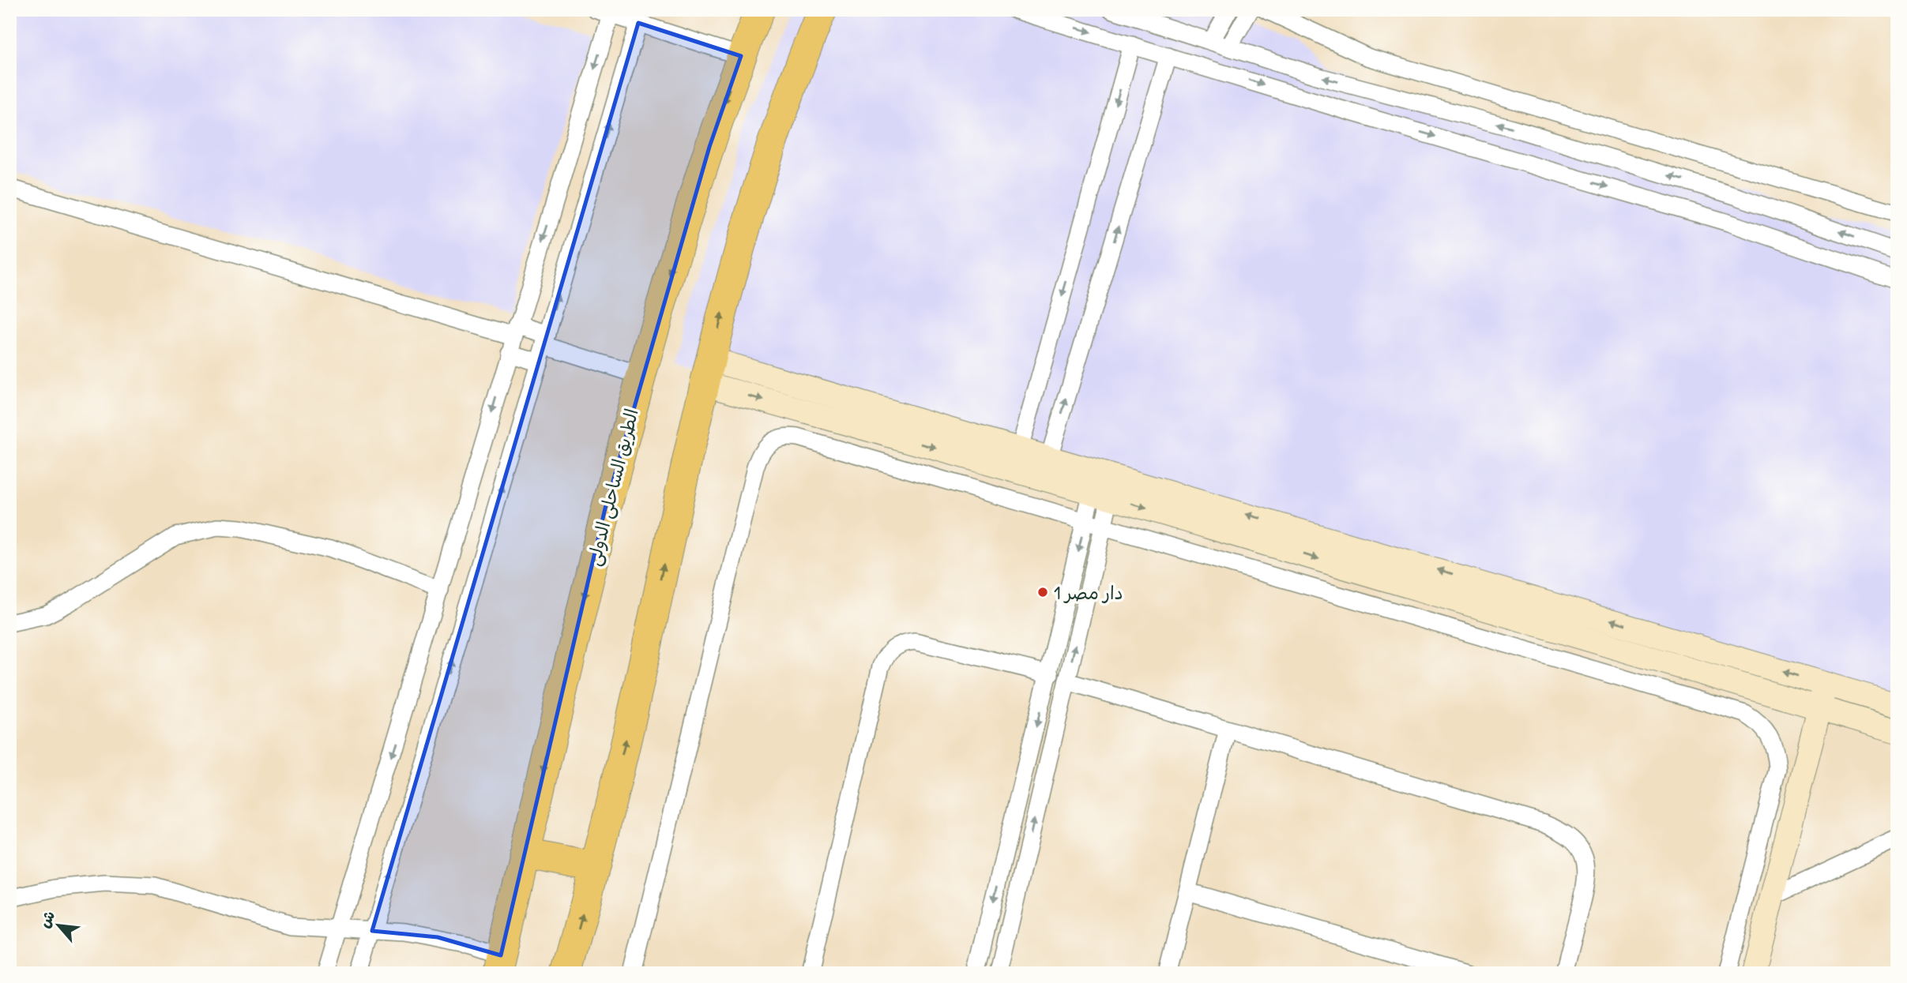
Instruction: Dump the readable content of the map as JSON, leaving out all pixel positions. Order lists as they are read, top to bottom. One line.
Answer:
{"streets":{"highway":["الطريق الساحلى الدولى"]},"places":["دار مصر 1"],"north":"top left"}
